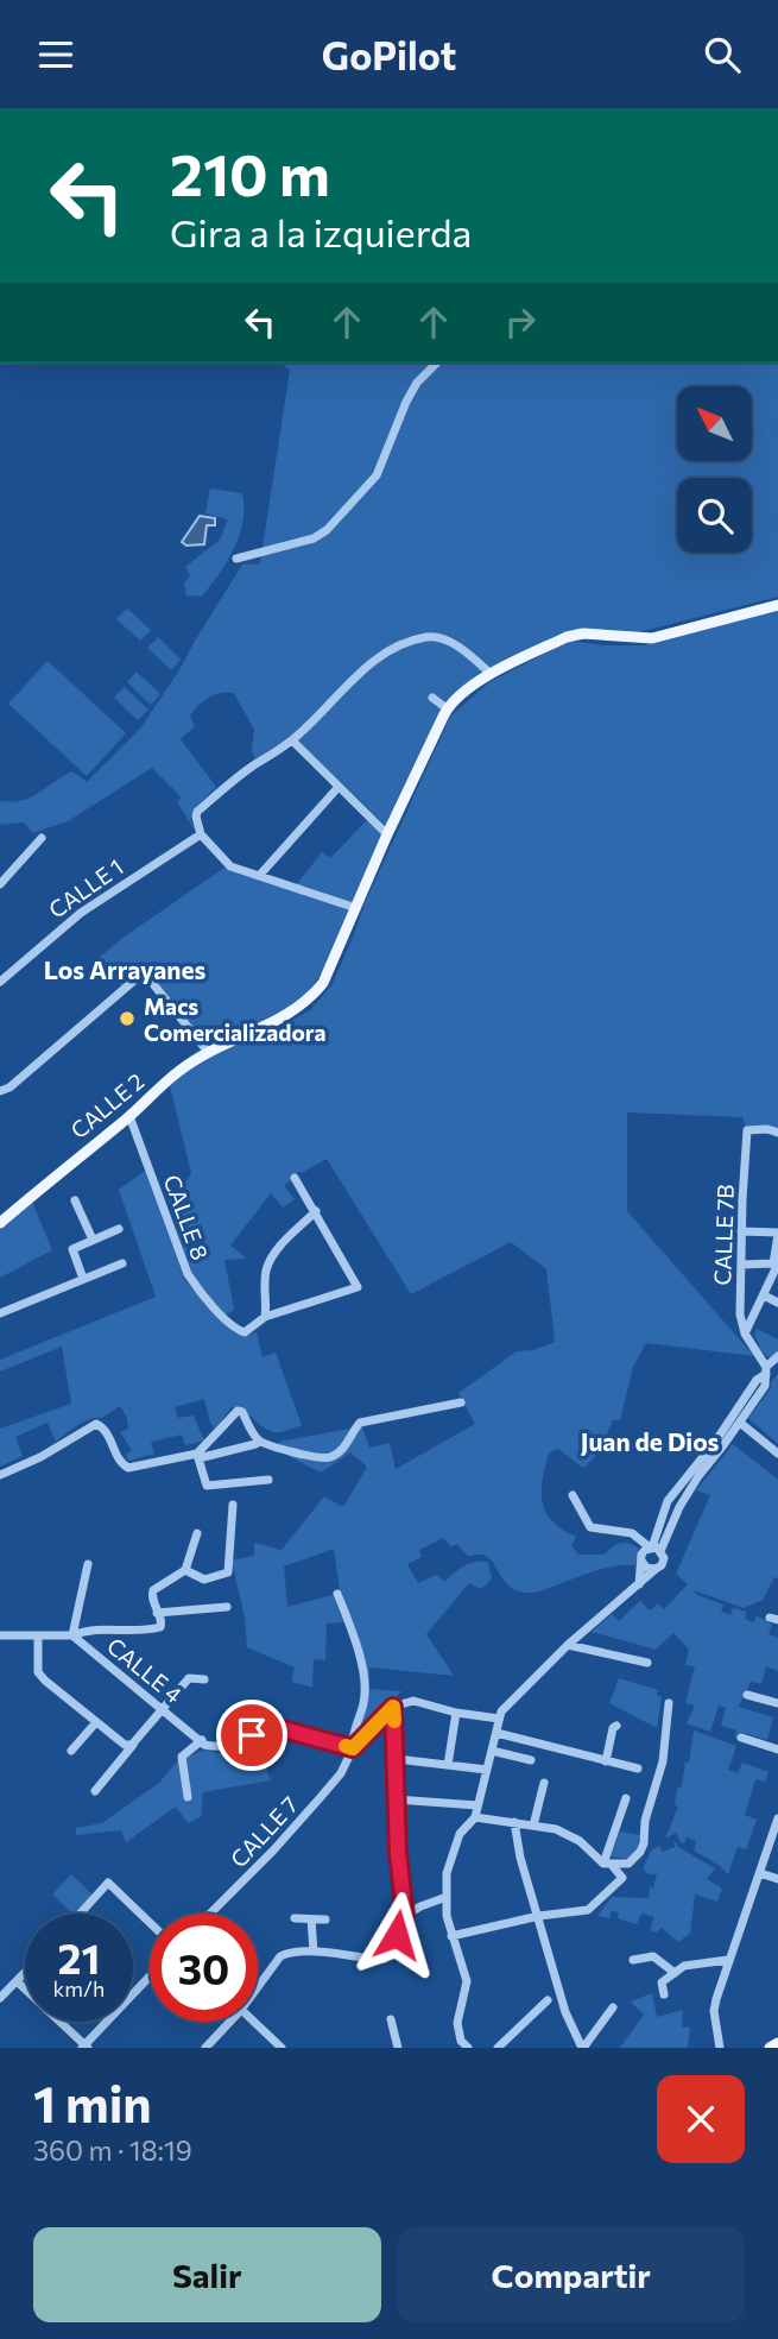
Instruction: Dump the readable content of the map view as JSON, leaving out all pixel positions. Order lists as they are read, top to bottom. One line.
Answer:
{"streets":{"main road":["CALLE 2"],"street":["CALLE 1","CALLE 8","CALLE 7B","CALLE 4","CALLE 7"]},"crossings":[["CALLE 2","CALLE 8"]],"districts":["Los Arrayanes","Juan de Dios"],"places":["Macs Comercializadora"],"north":"top left","page":{"header":"GoPilot","turn":["210 m","Gira a la izquierda"],"speed":"21 km/h","limit":"30","heading":["1 min","360 m · 18:19"],"buttons":["Salir","Compartir"]}}
